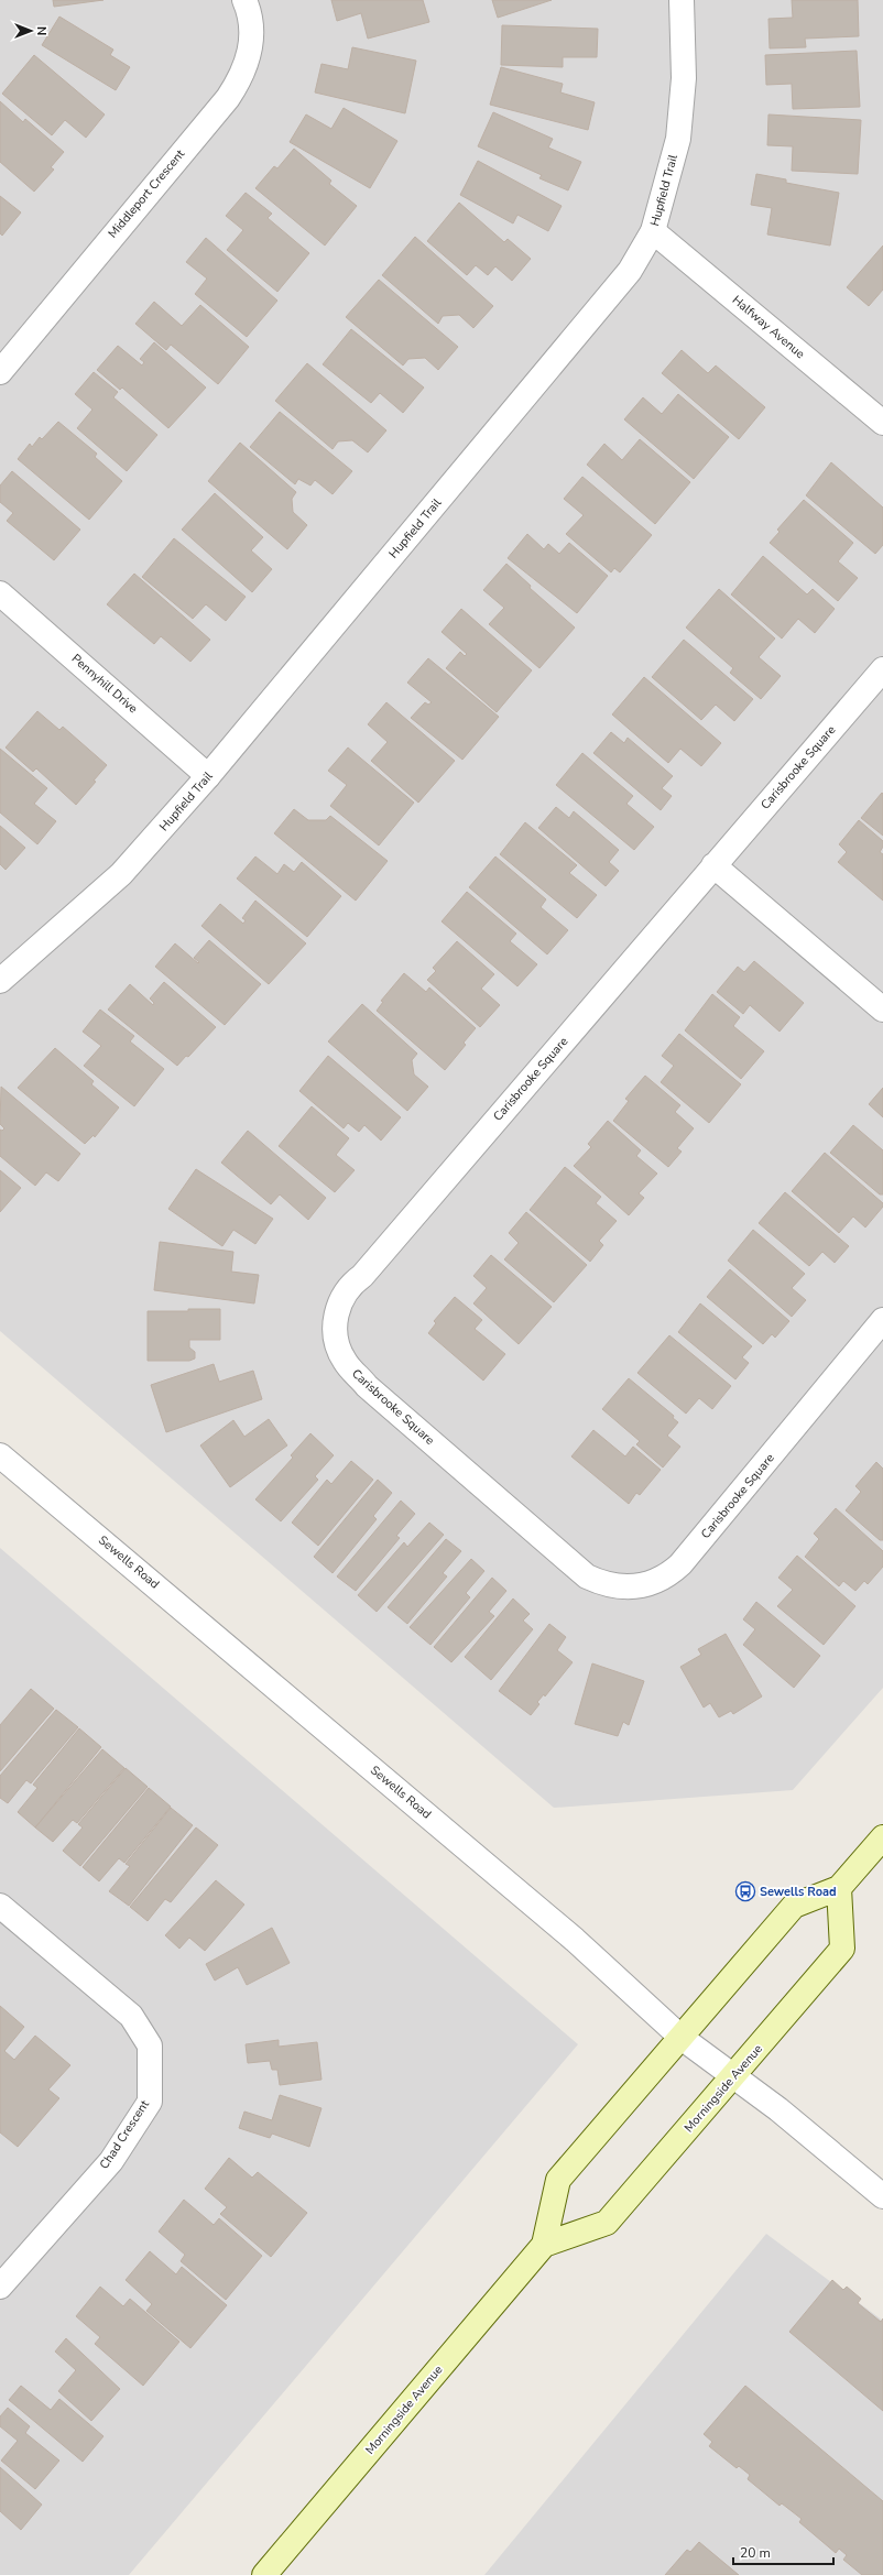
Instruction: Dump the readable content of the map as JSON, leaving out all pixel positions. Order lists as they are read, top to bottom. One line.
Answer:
{"streets":{"main road":["Morningside Avenue"],"street":["Hupfield Trail","Middleport Crescent","Halfway Avenue","Pennyhill Drive","Carisbrooke Square","Sewells Road","Chad Crescent"]},"crossings":[["Hupfield Trail","Halfway Avenue"],["Hupfield Trail","Pennyhill Drive"],["Sewells Road","Morningside Avenue"]],"places":{"bus stop":["Sewells Road"]},"scale_bar":"20 m","north":"right"}
